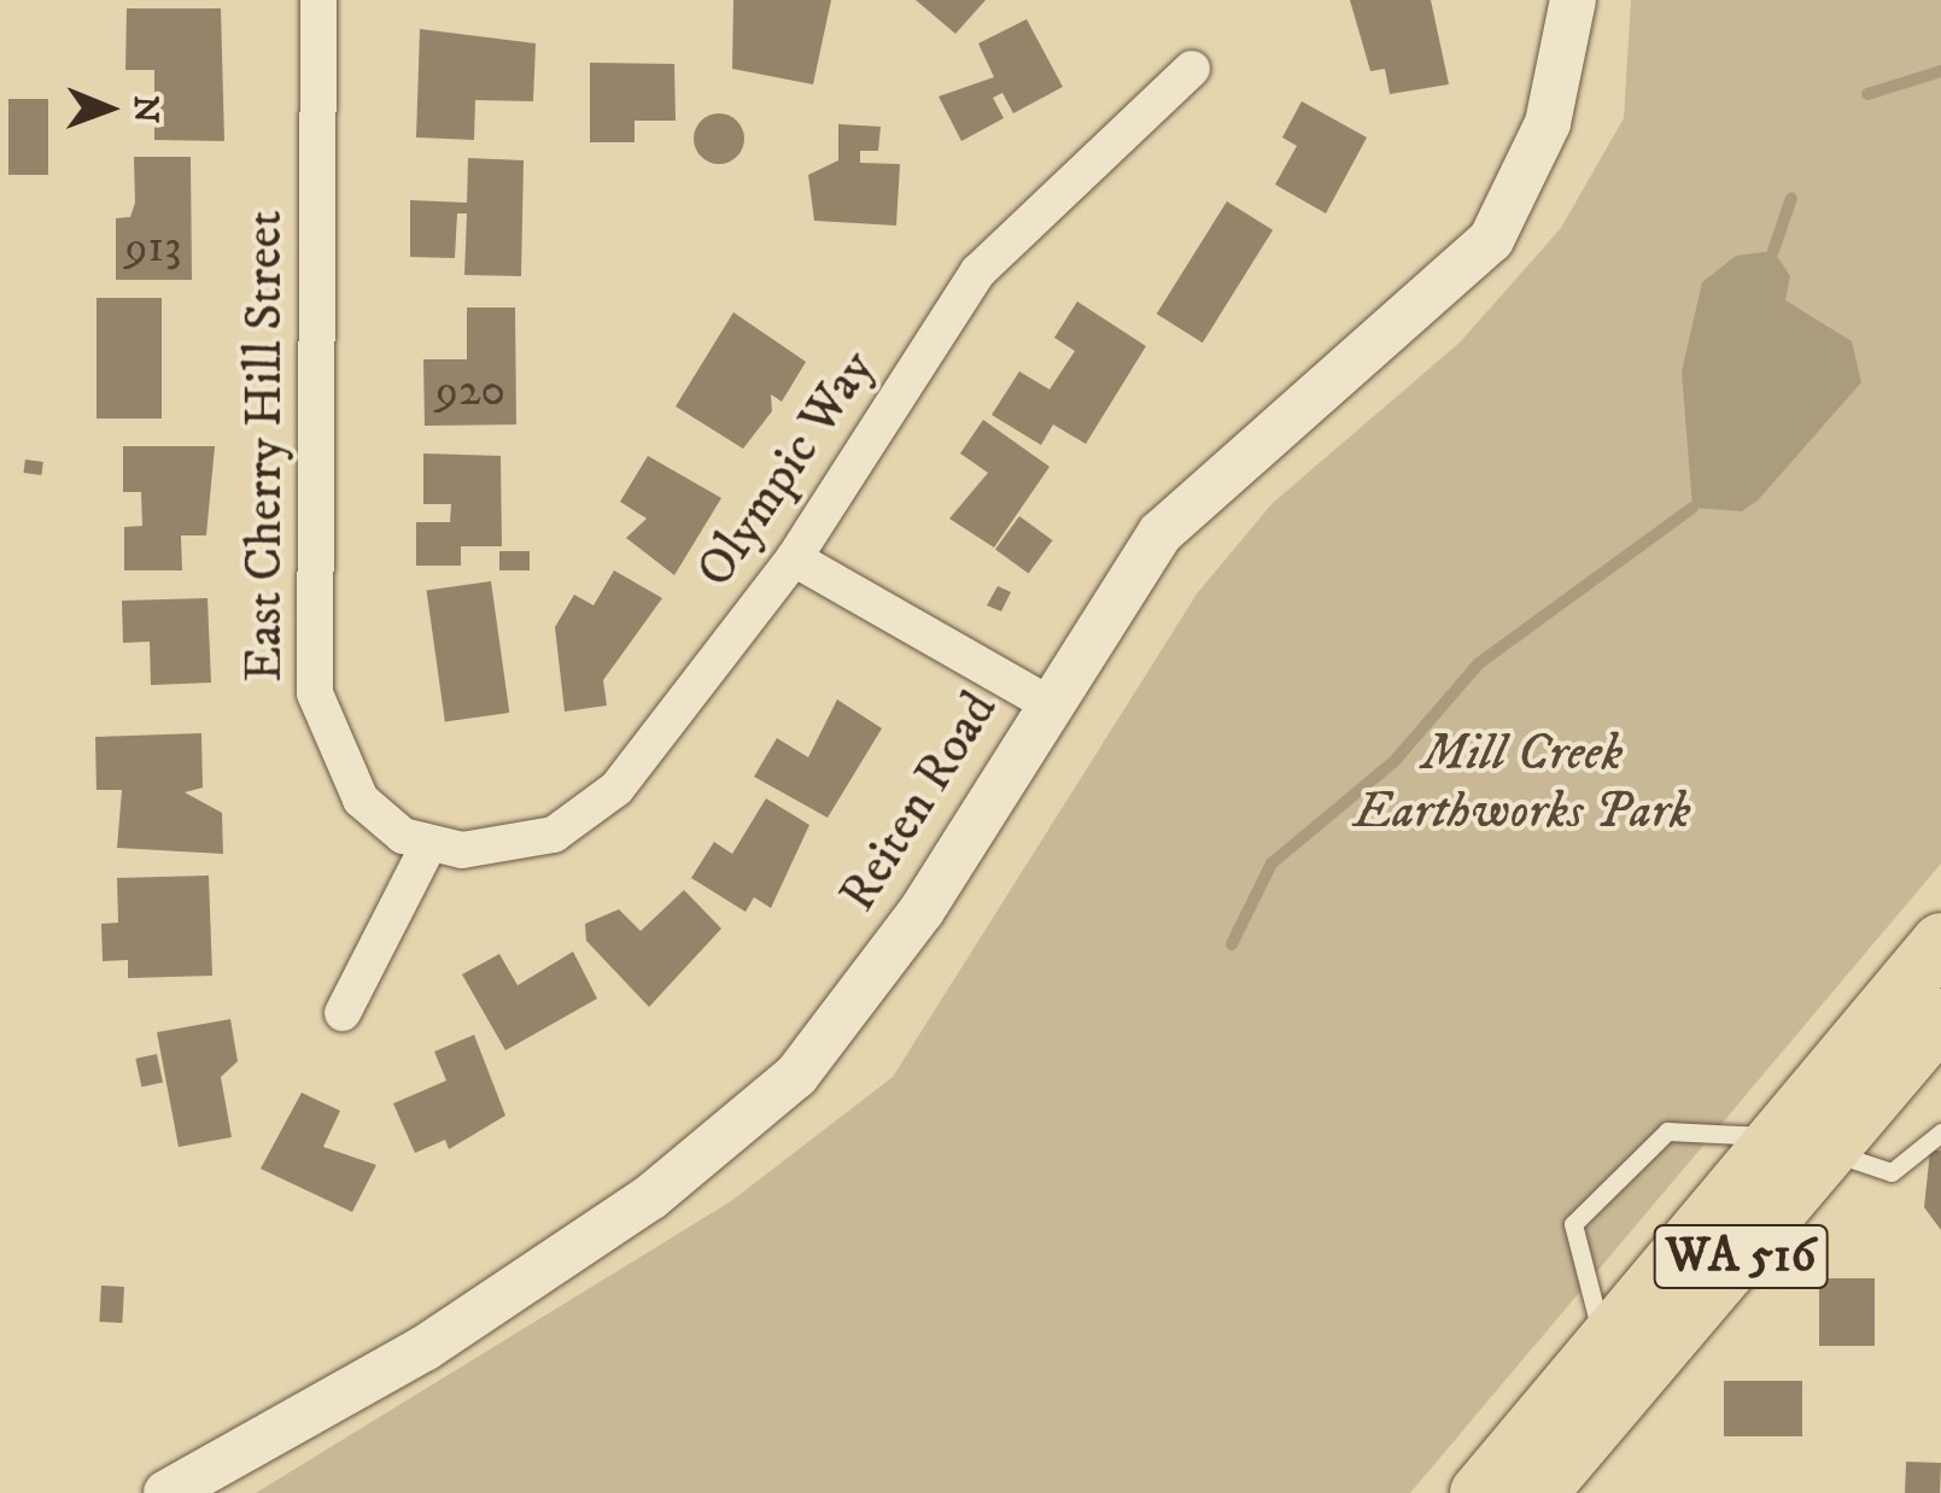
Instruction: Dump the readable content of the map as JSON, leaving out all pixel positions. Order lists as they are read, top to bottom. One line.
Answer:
{"streets":{"main road":["WA 516"],"street":["East Cherry Hill Street","Olympic Way","Reiten Road"]},"crossings":[["East Cherry Hill Street","Olympic Way"]],"parks":["Mill Creek Earthworks Park"],"house_numbers":["913","920"],"north":"right"}
